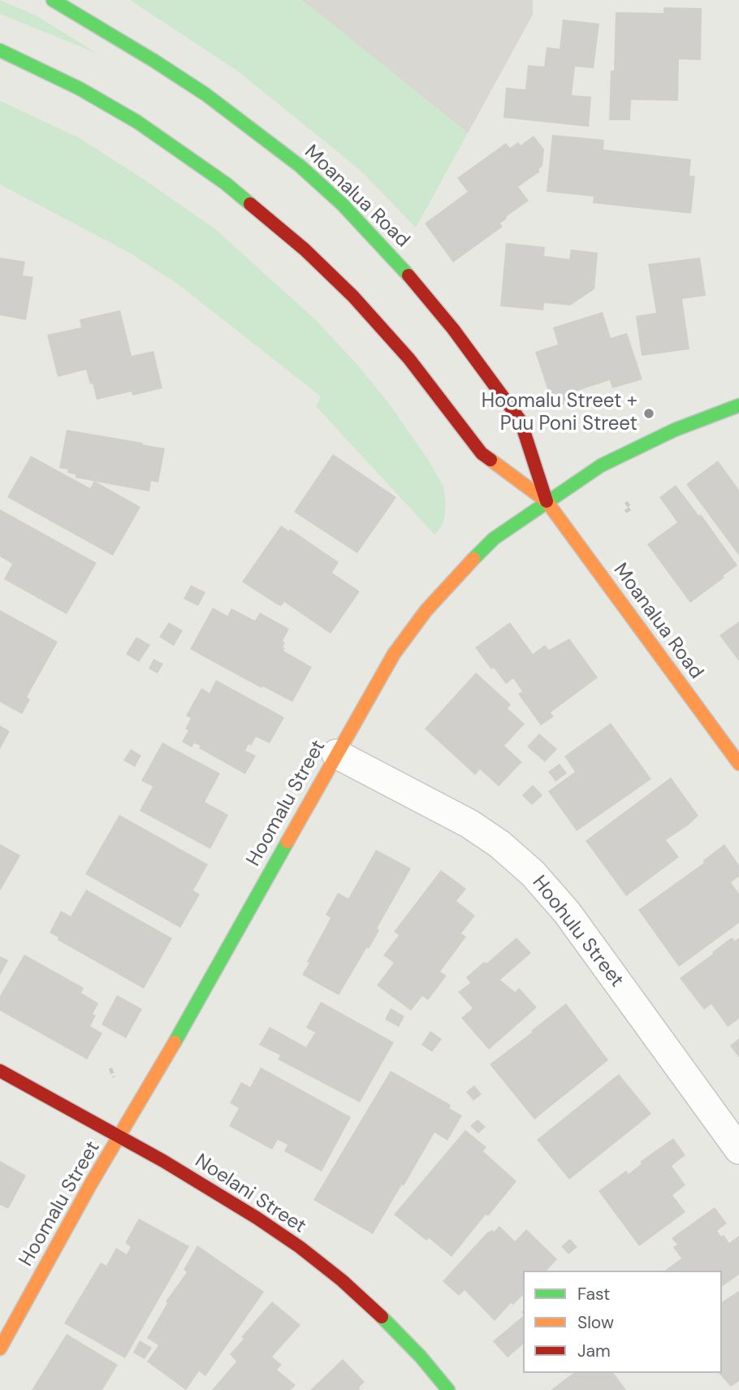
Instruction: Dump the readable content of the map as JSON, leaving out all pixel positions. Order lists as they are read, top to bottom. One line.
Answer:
{"streets":{"street":["Moanalua Road","Hoomalu Street","Hoohulu Street","Noelani Street"]},"crossings":[["Moanalua Road","Hoomalu Street"],["Hoomalu Street","Hoohulu Street"],["Hoomalu Street","Noelani Street"]],"places":["Hoomalu Street + Puu Poni Street"],"legend":["Fast","Slow","Jam"]}
